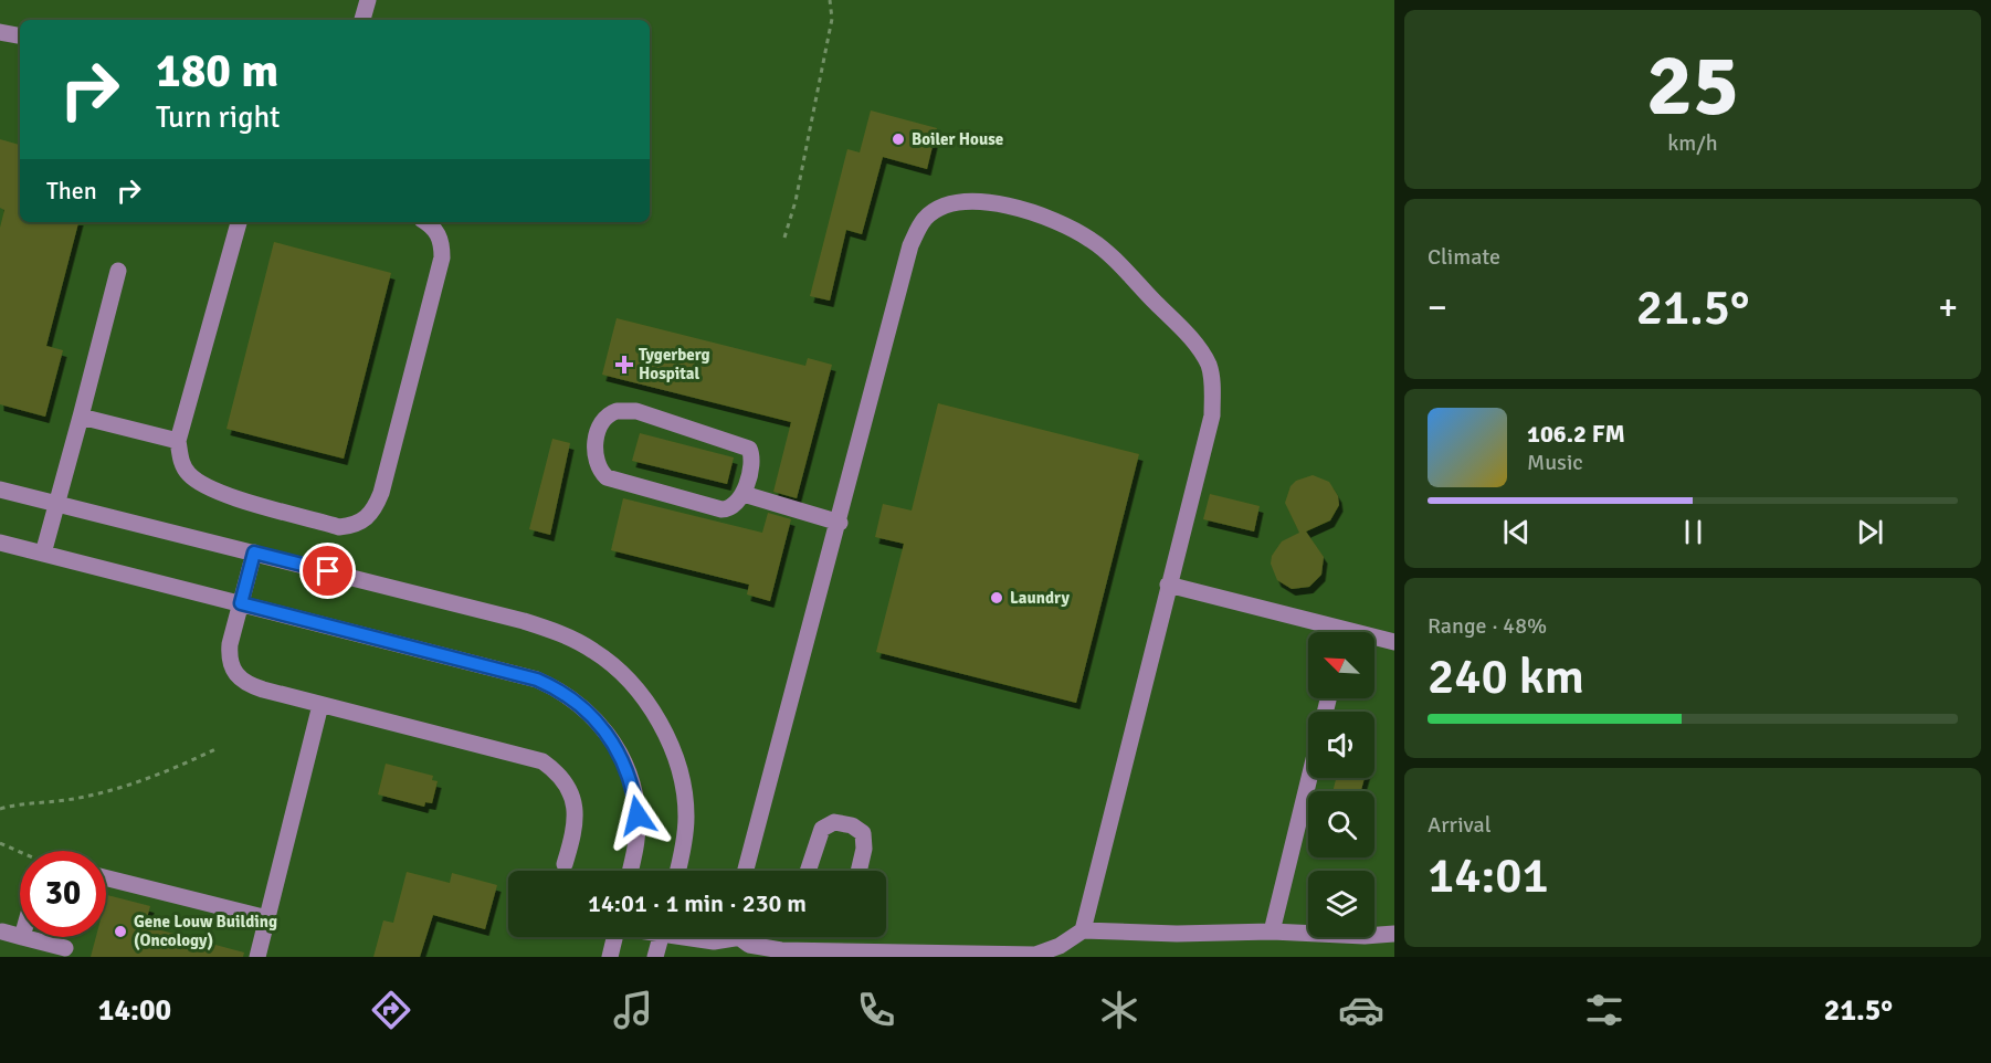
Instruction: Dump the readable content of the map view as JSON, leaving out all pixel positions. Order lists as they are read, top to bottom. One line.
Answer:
{"places":{"other":["Boiler House","Laundry","Gene Louw Building (Oncology)"],"health":["Tygerberg Hospital"]},"north":"top left","page":{"tile":[["25","km/h"],"Climate",["Range · 48%","240 km"],["Arrival","14:01"]],"turn":["180 m","Turn right"],"then":"Then","heat":["−","21.5°","+"],"song":["106.2 FM","Music"],"limit":"30","trip":"14:01 · 1 min · 230 m","tabs":["14:00","21.5°"]}}
